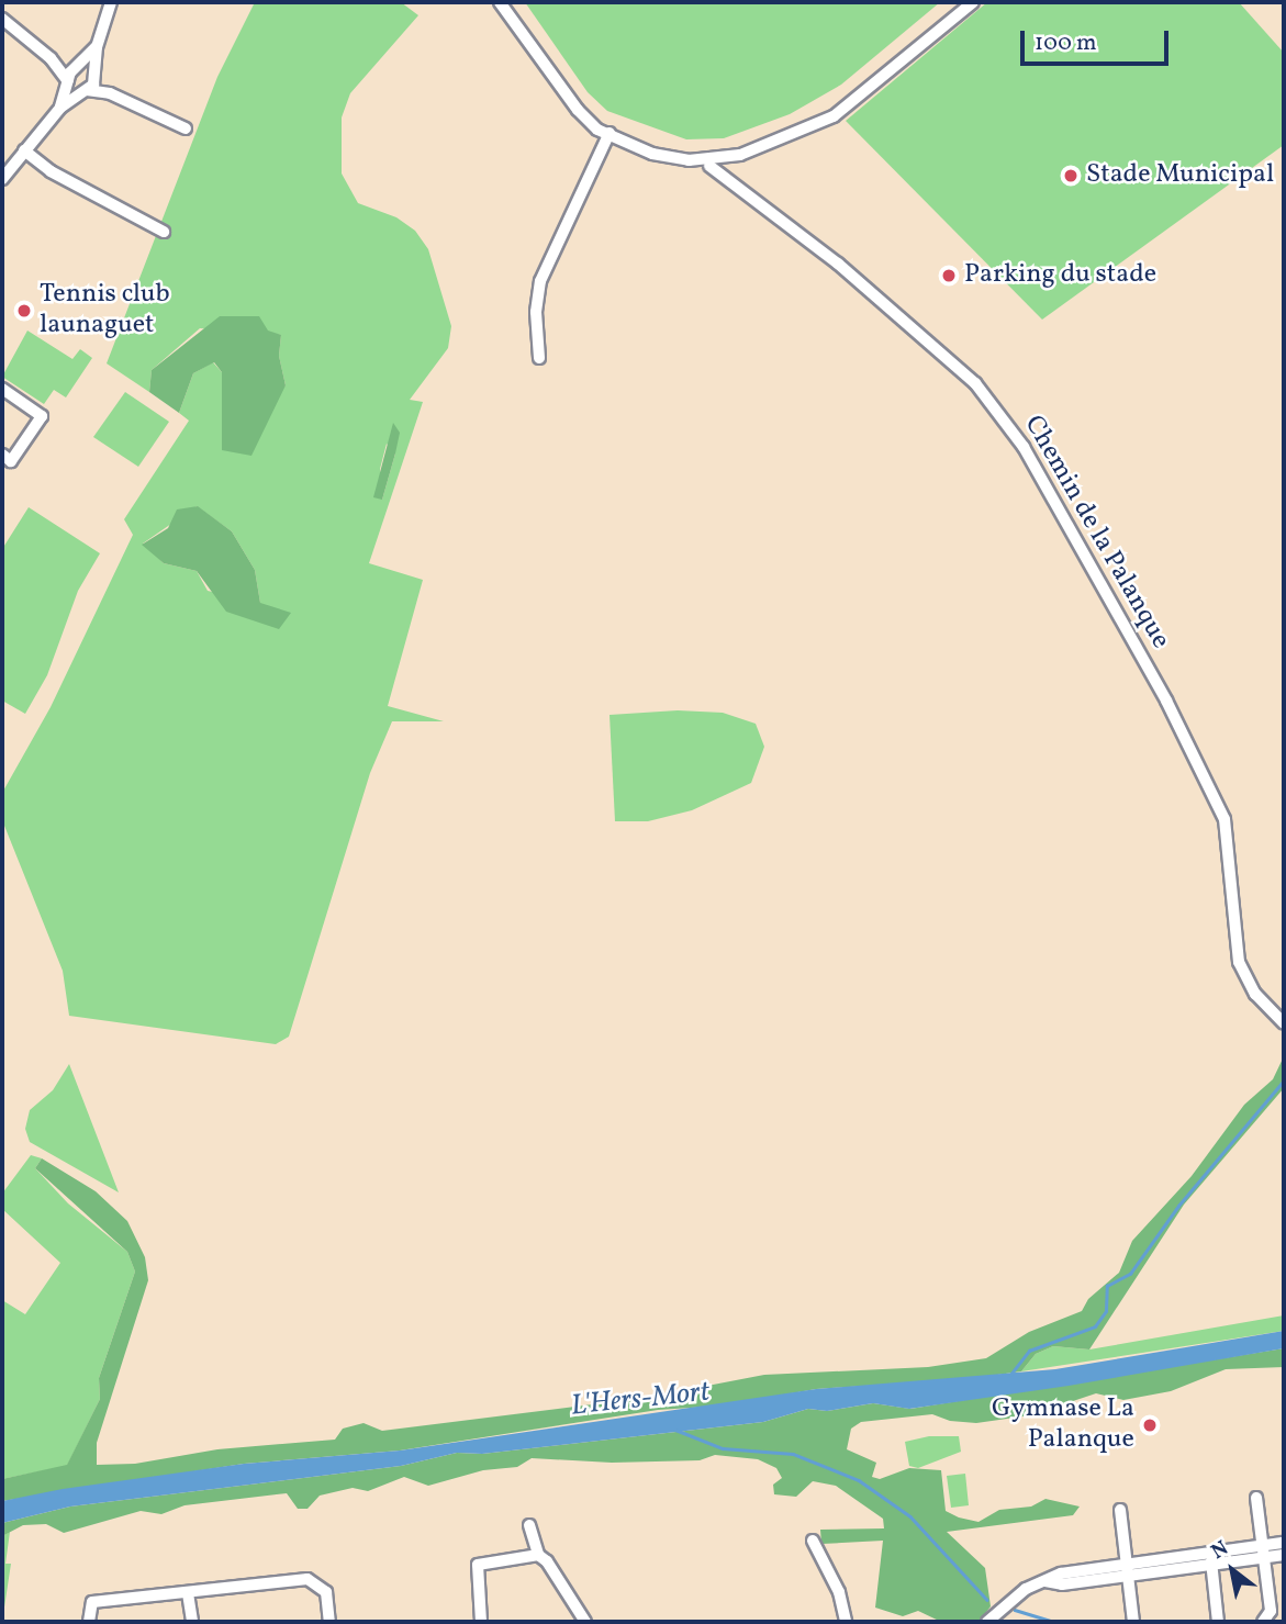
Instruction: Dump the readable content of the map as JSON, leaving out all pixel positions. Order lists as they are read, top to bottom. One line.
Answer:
{"streets":{"street":["Chemin de la Palanque"]},"water":["L'Hers-Mort"],"places":["Stade Municipal","Parking du stade","Tennis club launaguet","Gymnase La Palanque"],"scale_bar":"100 m","north":"top left"}
